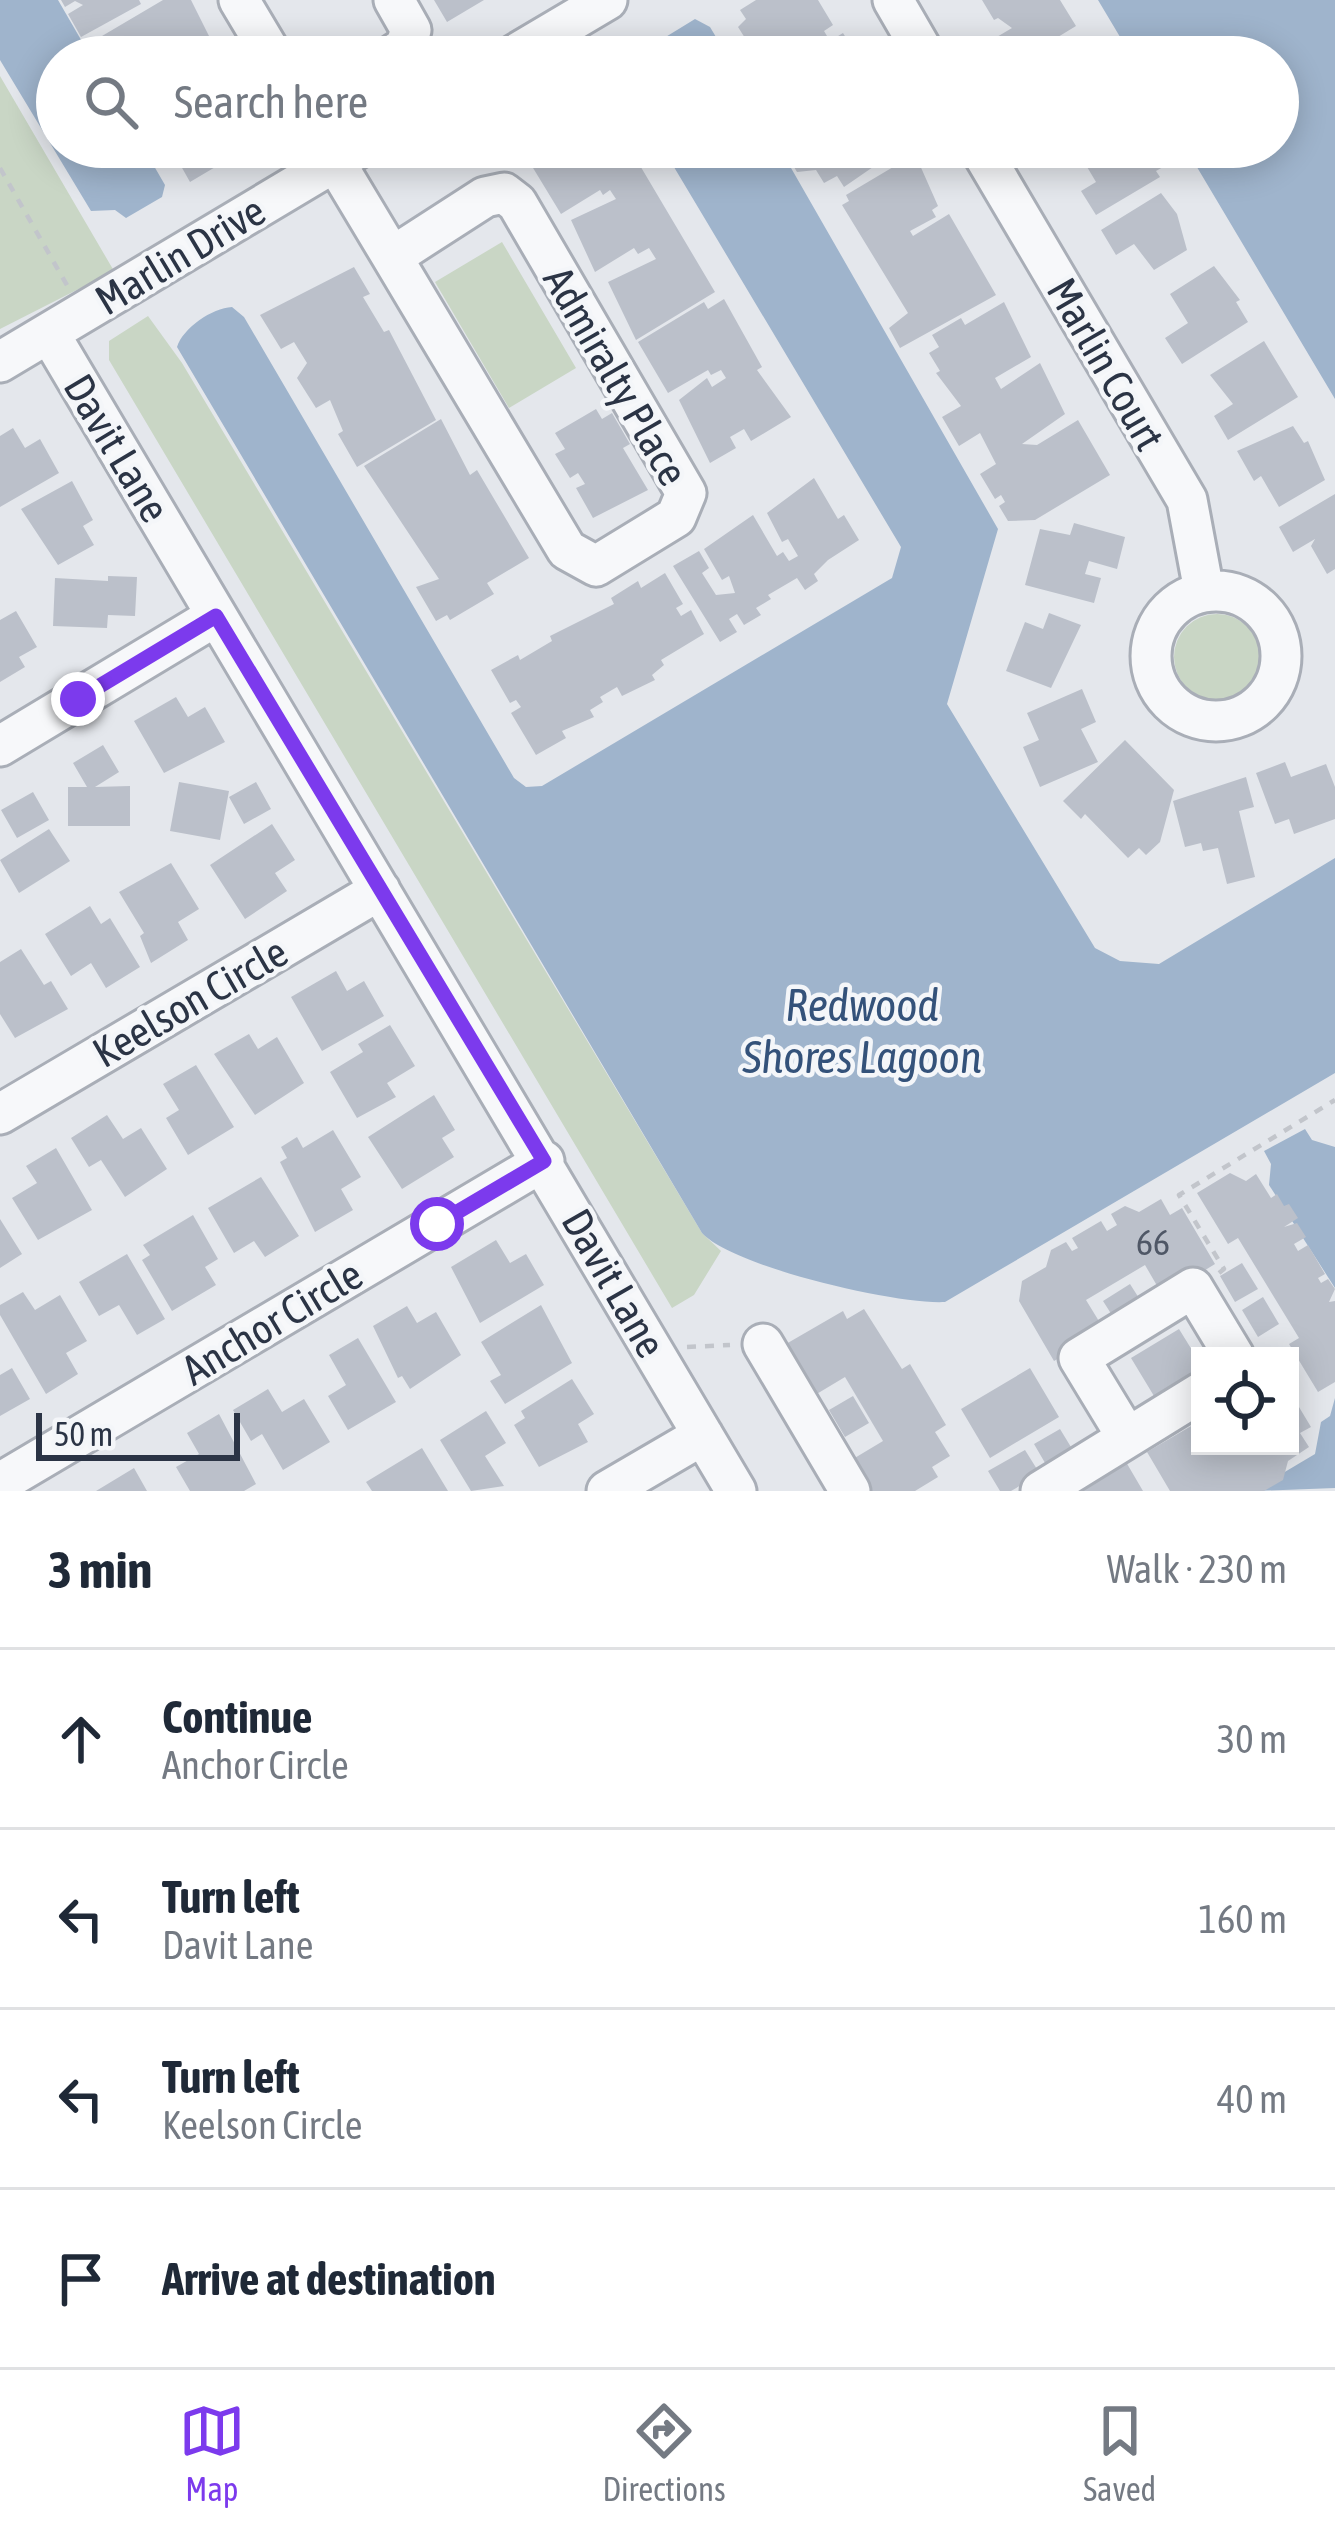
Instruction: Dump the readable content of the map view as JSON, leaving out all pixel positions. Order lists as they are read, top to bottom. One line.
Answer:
{"streets":{"street":["Marlin Drive","Marlin Court","Admiralty Place","Davit Lane","Keelson Circle","Anchor Circle"]},"crossings":[["Marlin Drive","Davit Lane"],["Davit Lane","Keelson Circle"],["Davit Lane","Anchor Circle"]],"water":["Redwood Shores Lagoon"],"house_numbers":["66"],"scale_bar":"50 m","page":{"search":"Search here","scale":"50 m","heading":["3 min","Walk · 230 m"],"list":[["Continue","Anchor Circle","30 m"],["Turn left","Davit Lane","160 m"],["Turn left","Keelson Circle","40 m"],"Arrive at destination"],"nav":["Map","Directions","Saved"]}}
